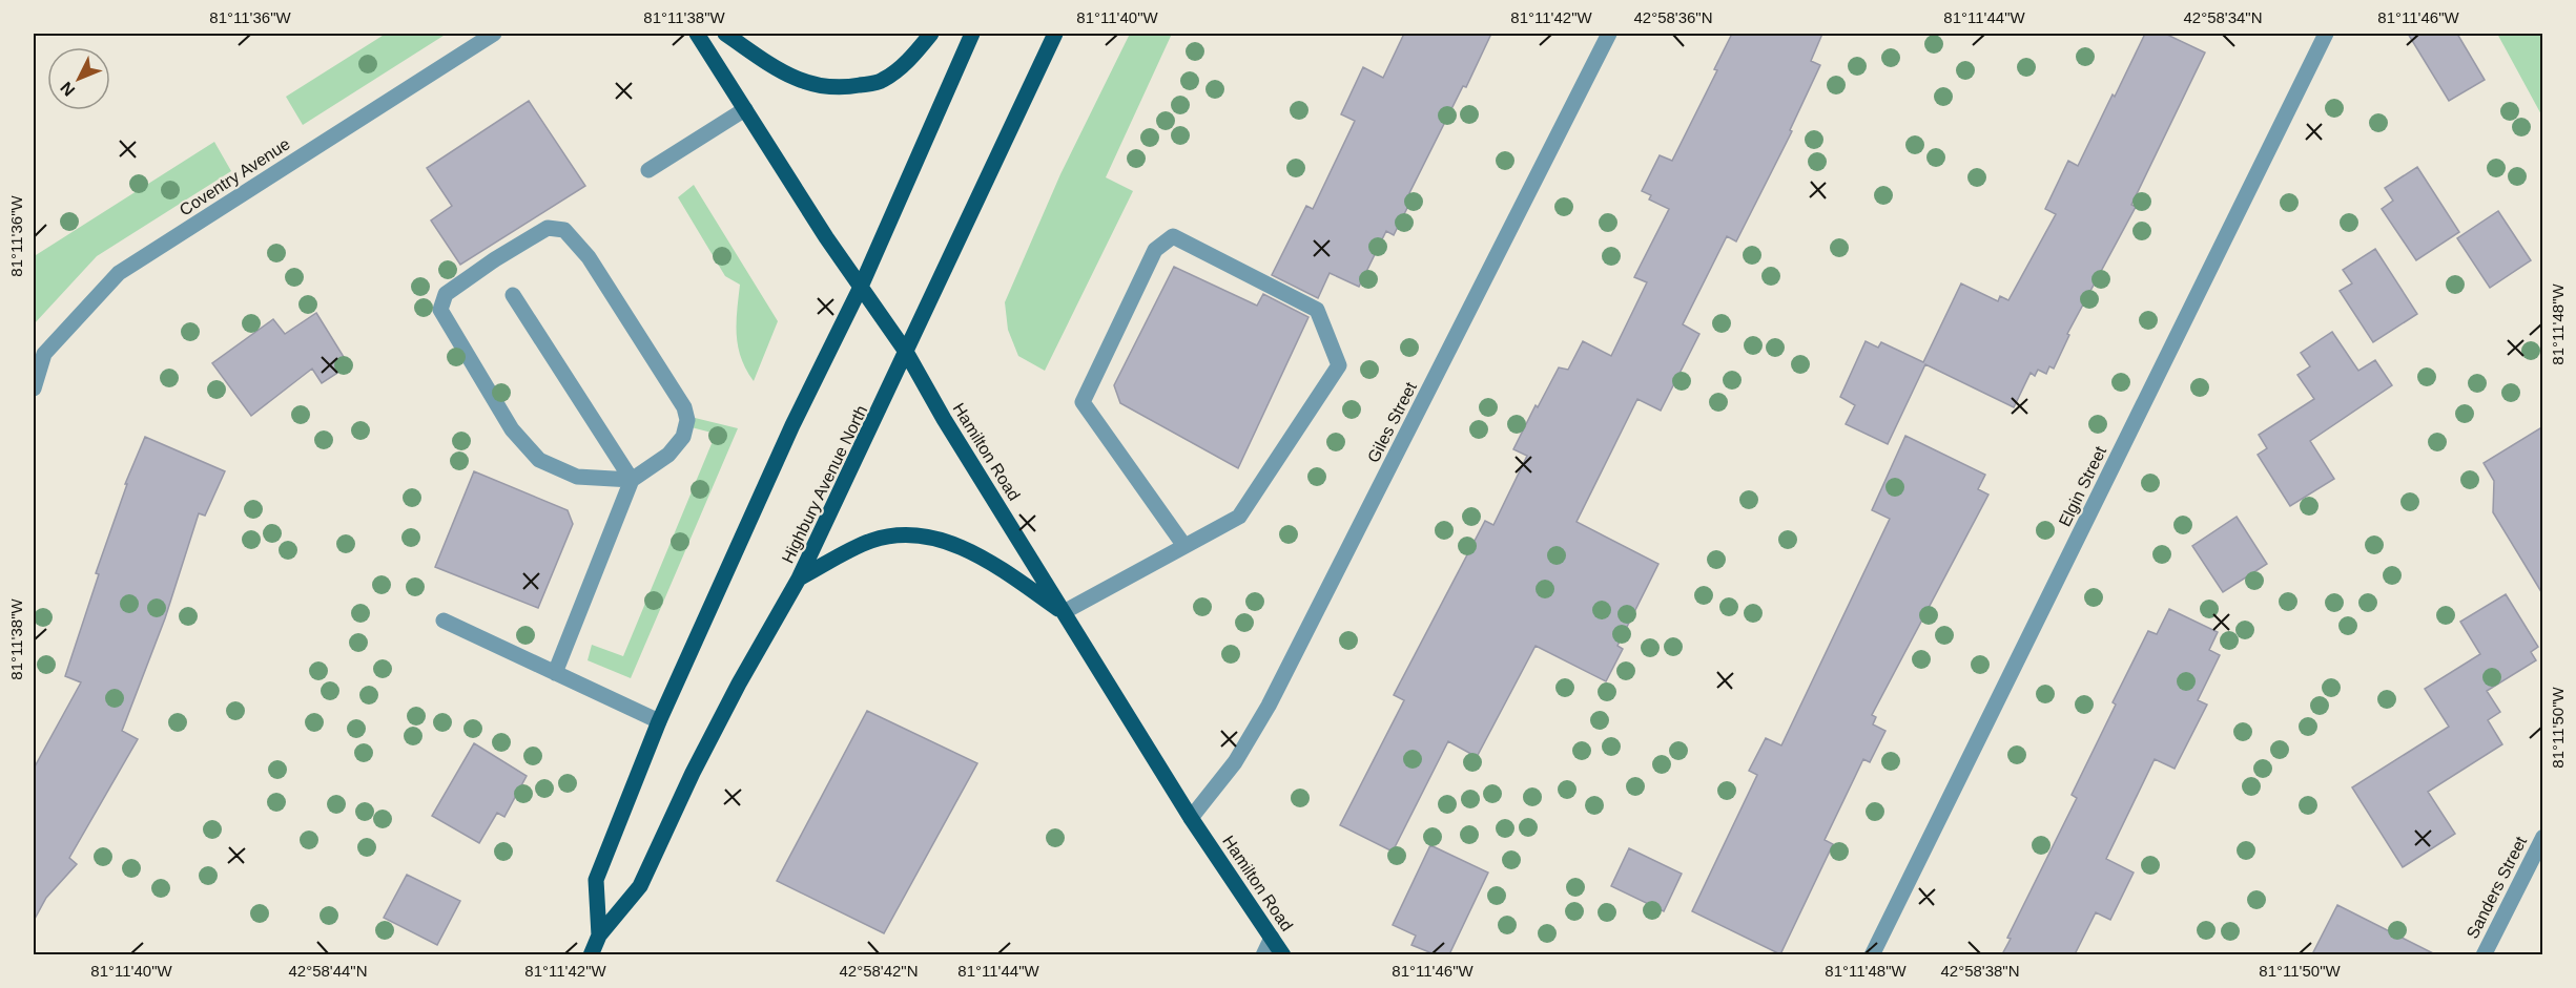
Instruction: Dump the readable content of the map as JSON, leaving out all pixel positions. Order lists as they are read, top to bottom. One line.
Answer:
{"streets":{"main road":["Hamilton Road","Highbury Avenue North"],"street":["Coventry Avenue","Giles Street","Elgin Street","Sanders Street"]},"crossings":[["Giles Street","Hamilton Road"],["Hamilton Road","Highbury Avenue North"]],"north":"bottom left","coordinates":["81°11'36\"W","81°11'38\"W","81°11'40\"W","81°11'42\"W","42°58'36\"N","81°11'44\"W","42°58'34\"N","81°11'46\"W","81°11'48\"W","81°11'50\"W","42°58'44\"N","42°58'42\"N","42°58'38\"N"]}
